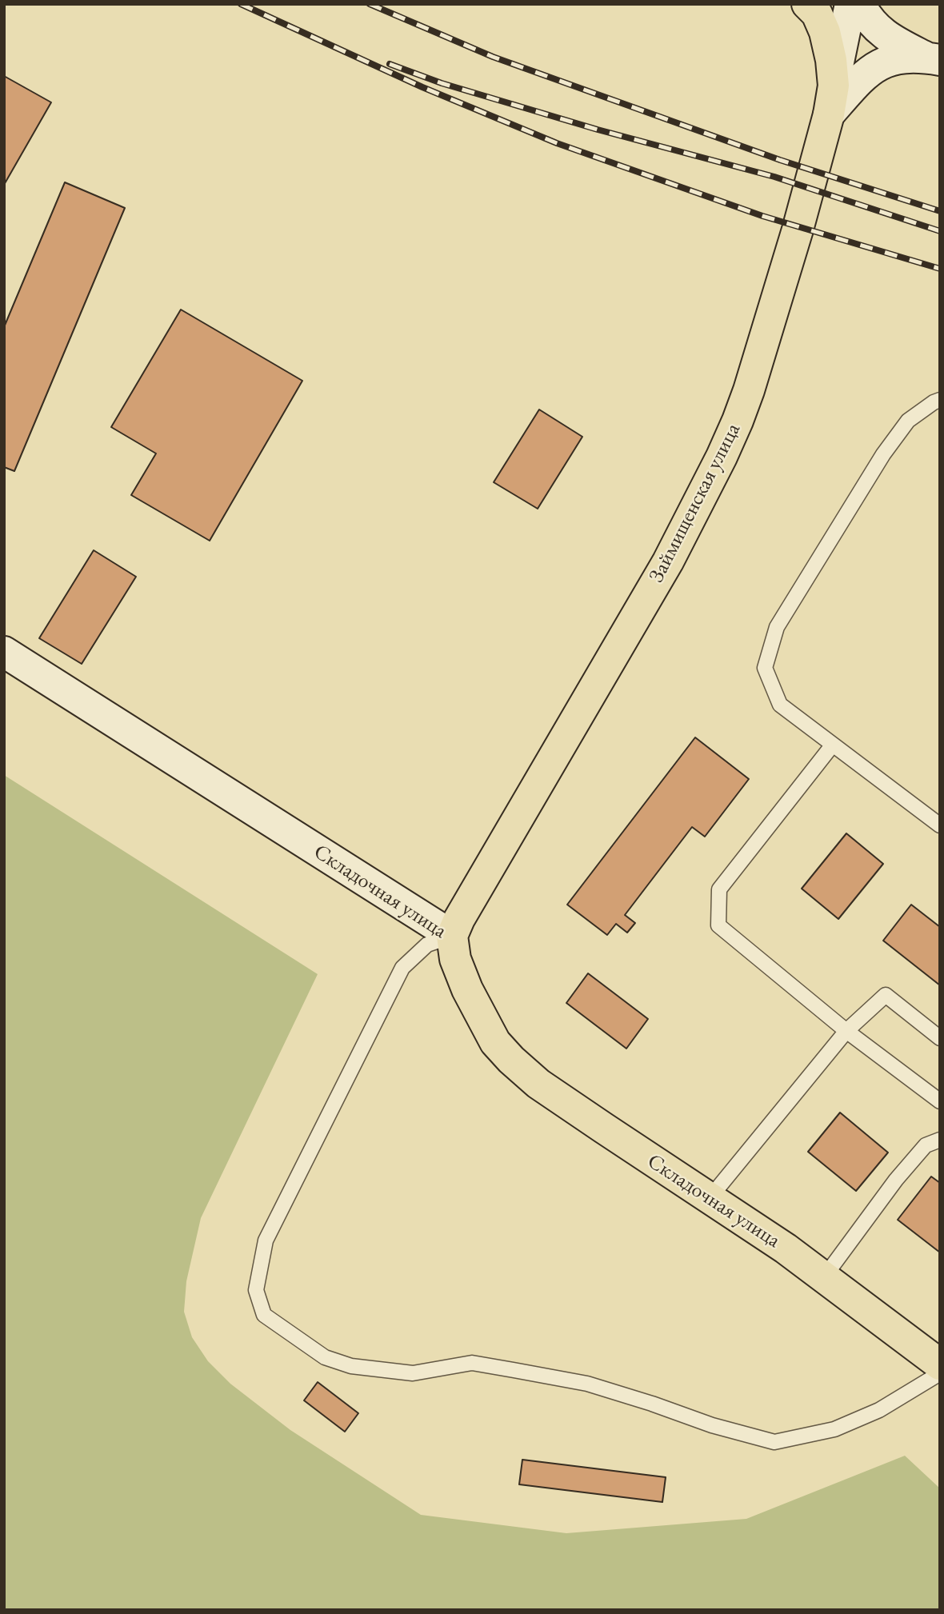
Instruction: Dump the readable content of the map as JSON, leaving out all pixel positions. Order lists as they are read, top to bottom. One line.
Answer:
{"streets":{"main road":["Займищенская улица","Складочная улица"]},"crossings":[["Займищенская улица","Складочная улица"]]}
